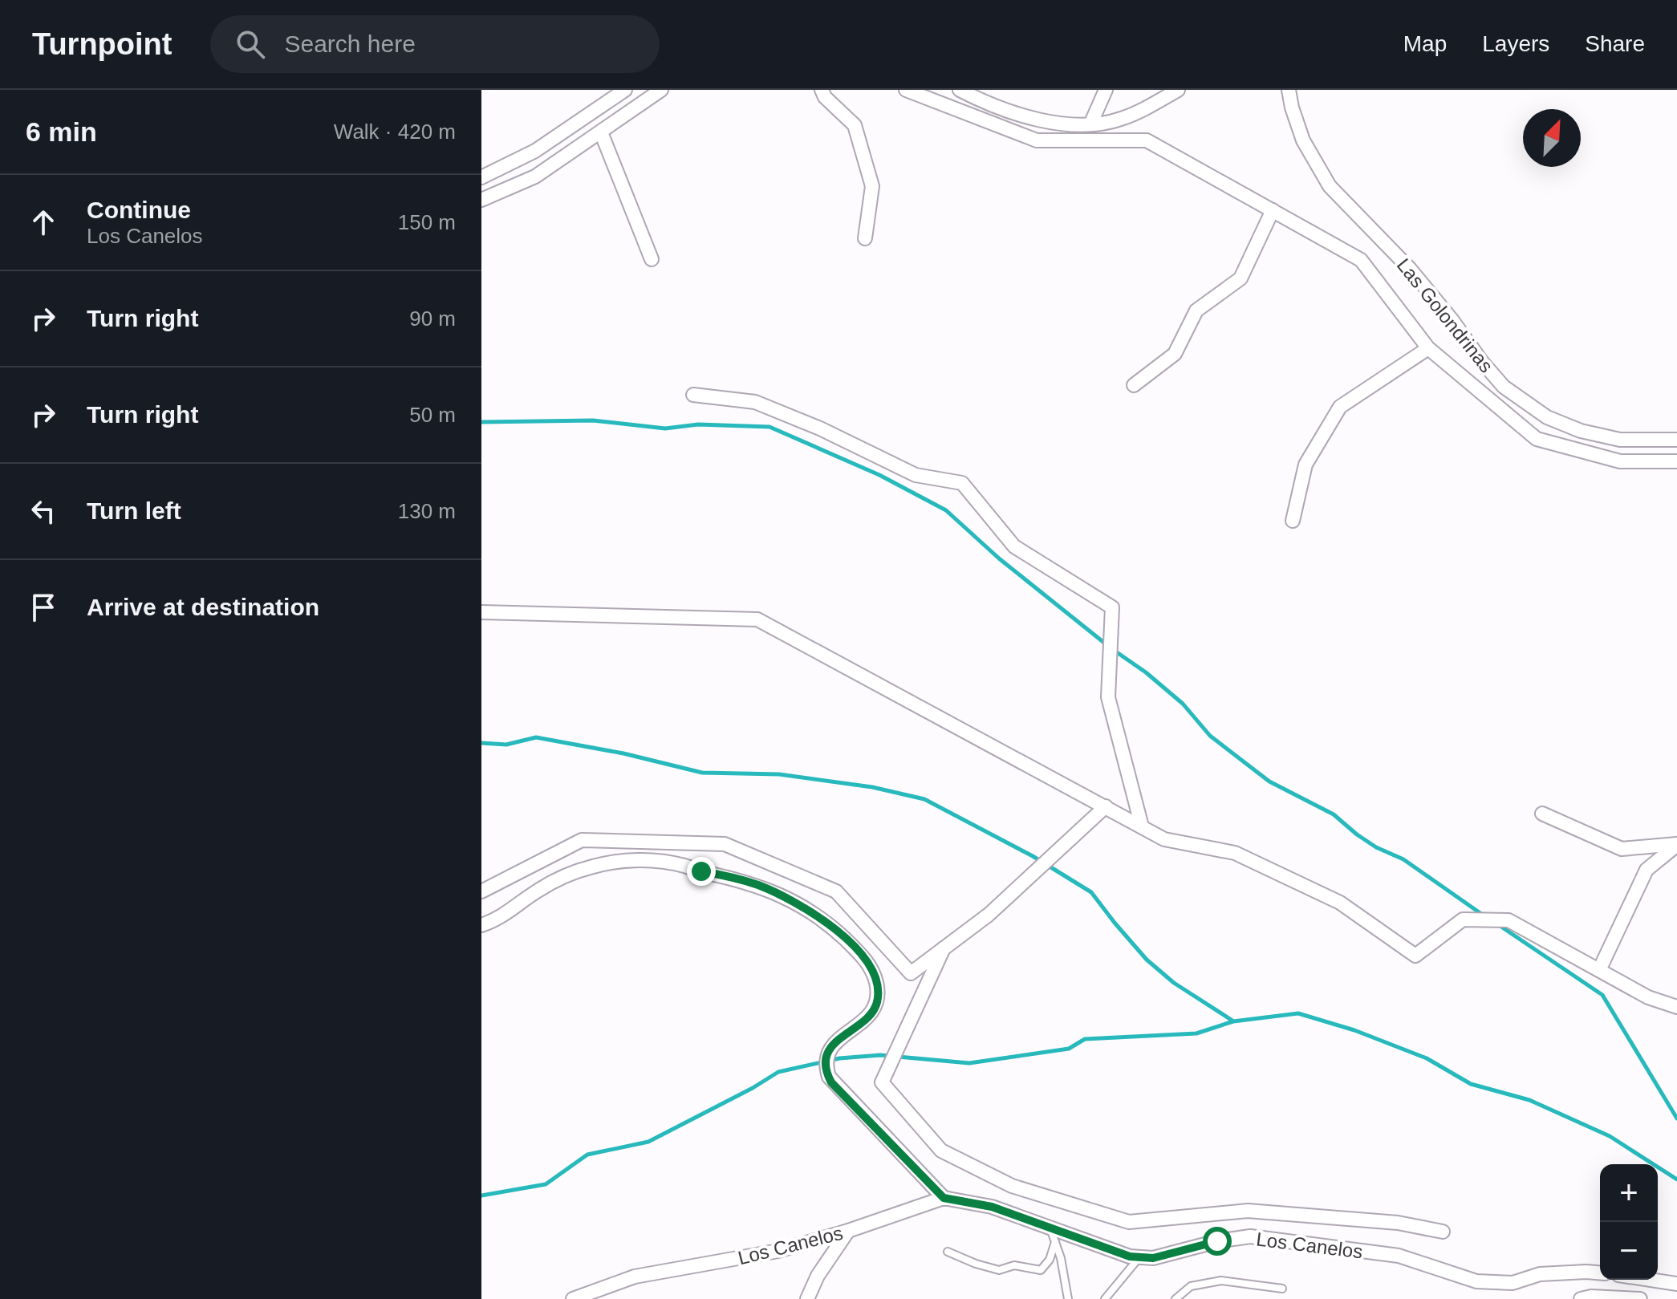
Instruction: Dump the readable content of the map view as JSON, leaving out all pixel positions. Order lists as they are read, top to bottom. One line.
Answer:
{"streets":{"street":["Las Golondrinas","Los Canelos"]},"north":"top right","page":{"header":"Turnpoint","search":"Search here","nav":["Map","Layers","Share"],"heading":["6 min","Walk · 420 m"],"list":[["Continue","Los Canelos","150 m"],["Turn right","90 m"],["Turn right","50 m"],["Turn left","130 m"],"Arrive at destination"],"map_buttons":["+","−"]}}
